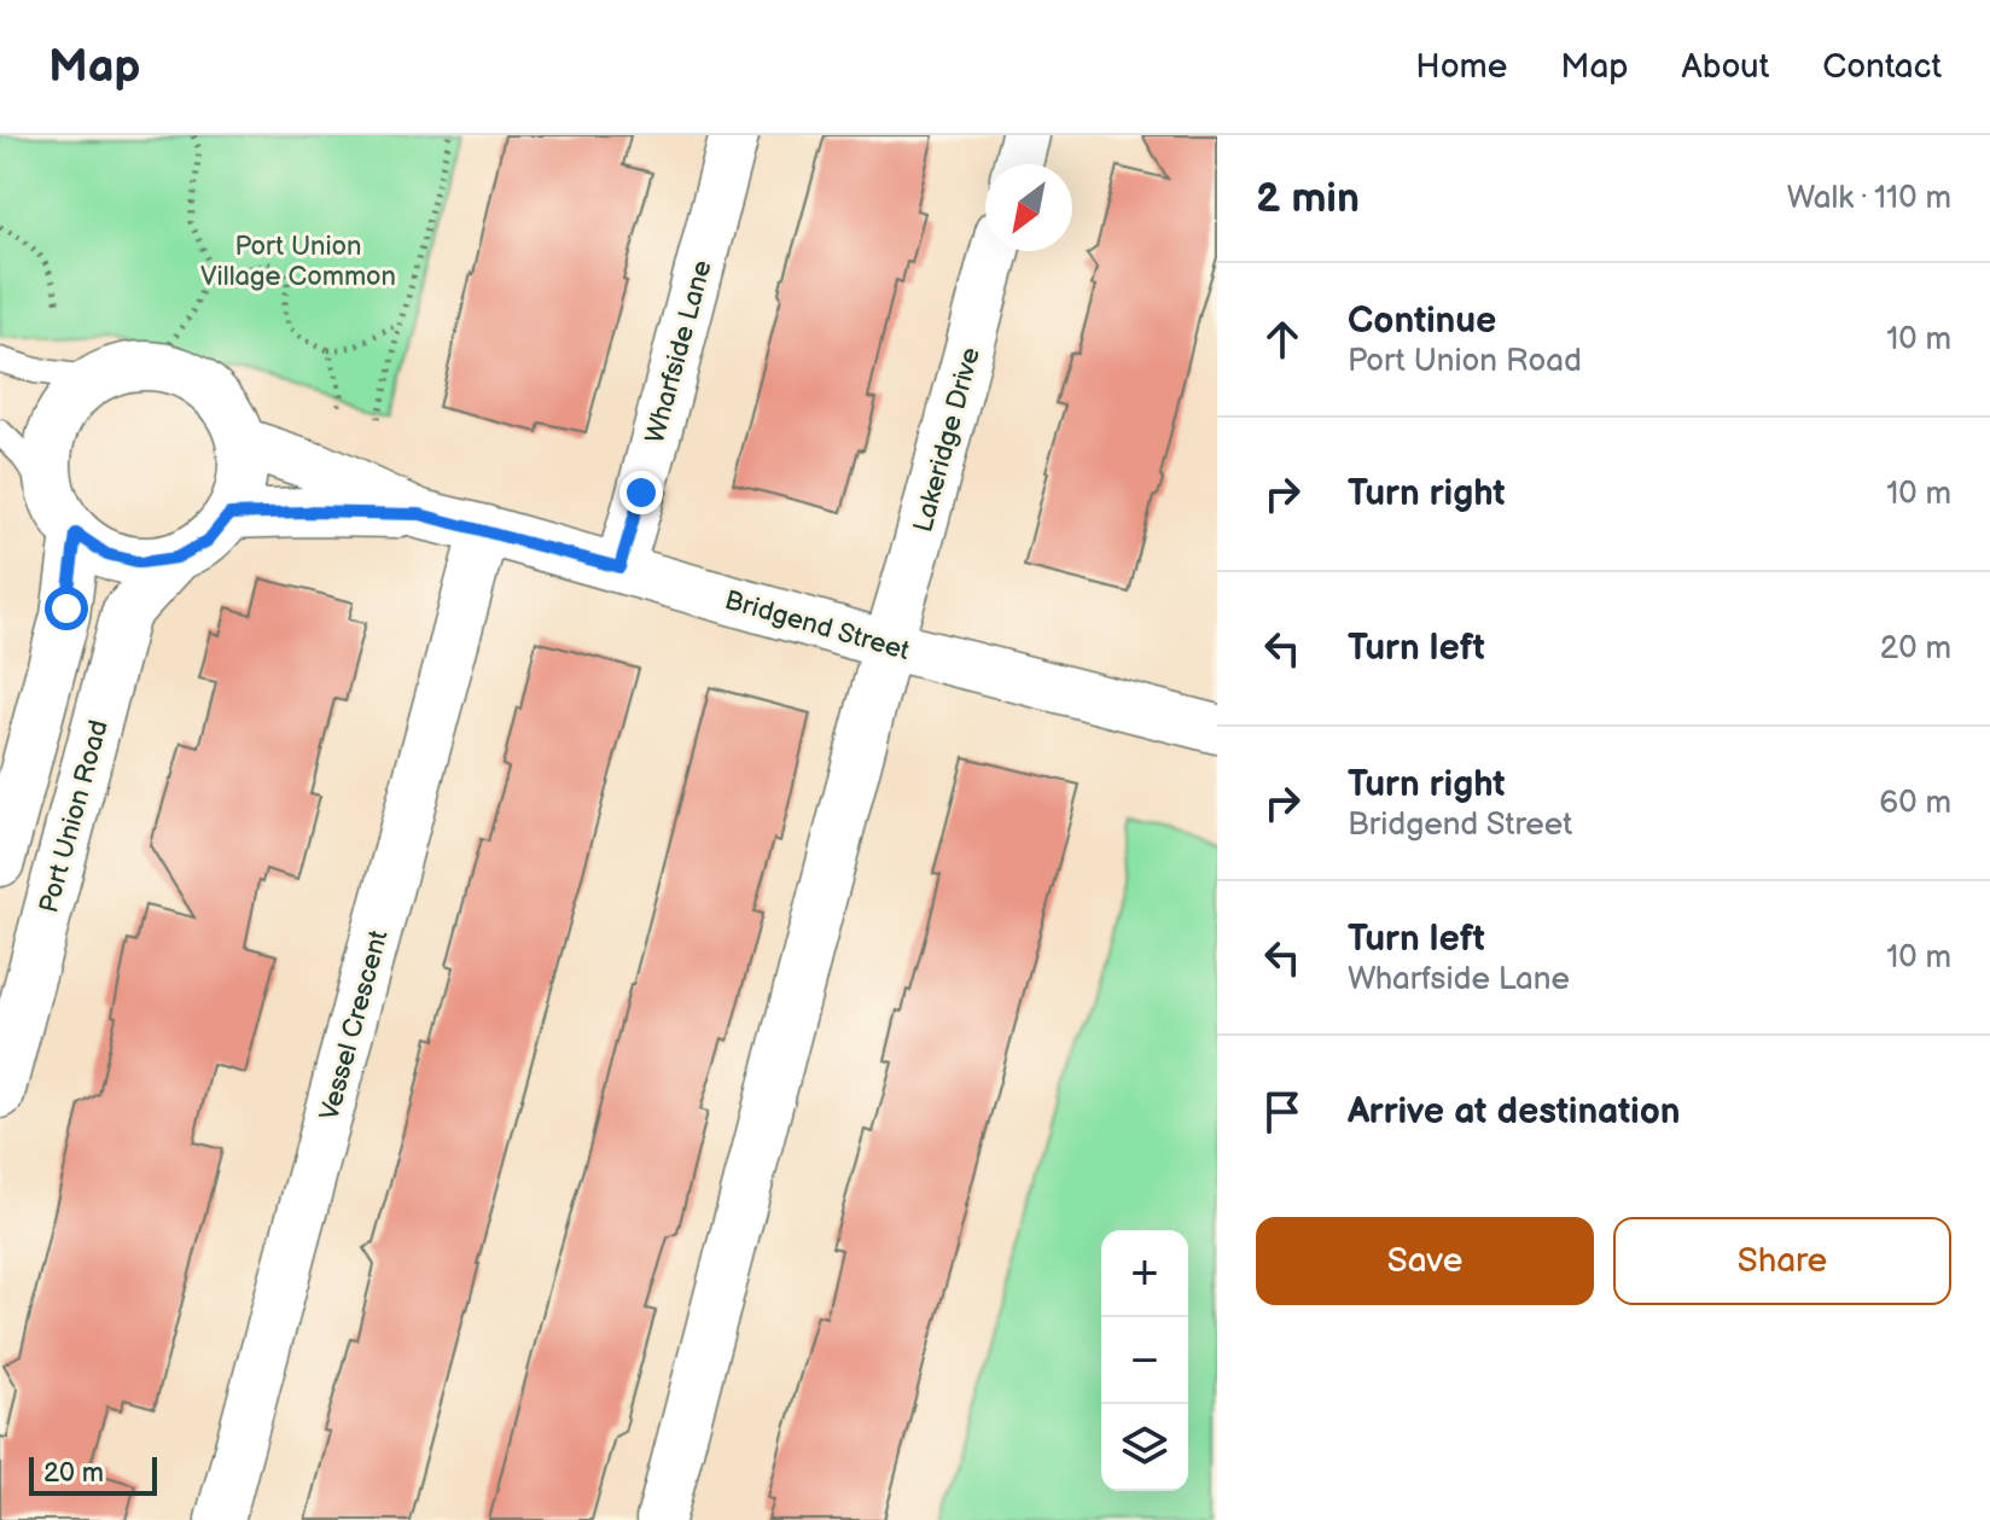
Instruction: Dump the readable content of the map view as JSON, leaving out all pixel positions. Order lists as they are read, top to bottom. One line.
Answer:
{"streets":{"street":["Wharfside Lane","Lakeridge Drive","Bridgend Street","Port Union Road","Vessel Crescent"]},"crossings":[["Wharfside Lane","Bridgend Street"],["Lakeridge Drive","Bridgend Street"],["Bridgend Street","Port Union Road"],["Bridgend Street","Vessel Crescent"]],"parks":["Port Union Village Common"],"scale_bar":"20 m","north":"bottom left","page":{"header":"Map","nav":["Home","Map","About","Contact"],"heading":["2 min","Walk · 110 m"],"list":[["Continue","Port Union Road","10 m"],["Turn right","10 m"],["Turn left","20 m"],["Turn right","Bridgend Street","60 m"],["Turn left","Wharfside Lane","10 m"],"Arrive at destination"],"buttons":["Save","Share"],"map_buttons":["+","−"],"scale":"20 m"}}
